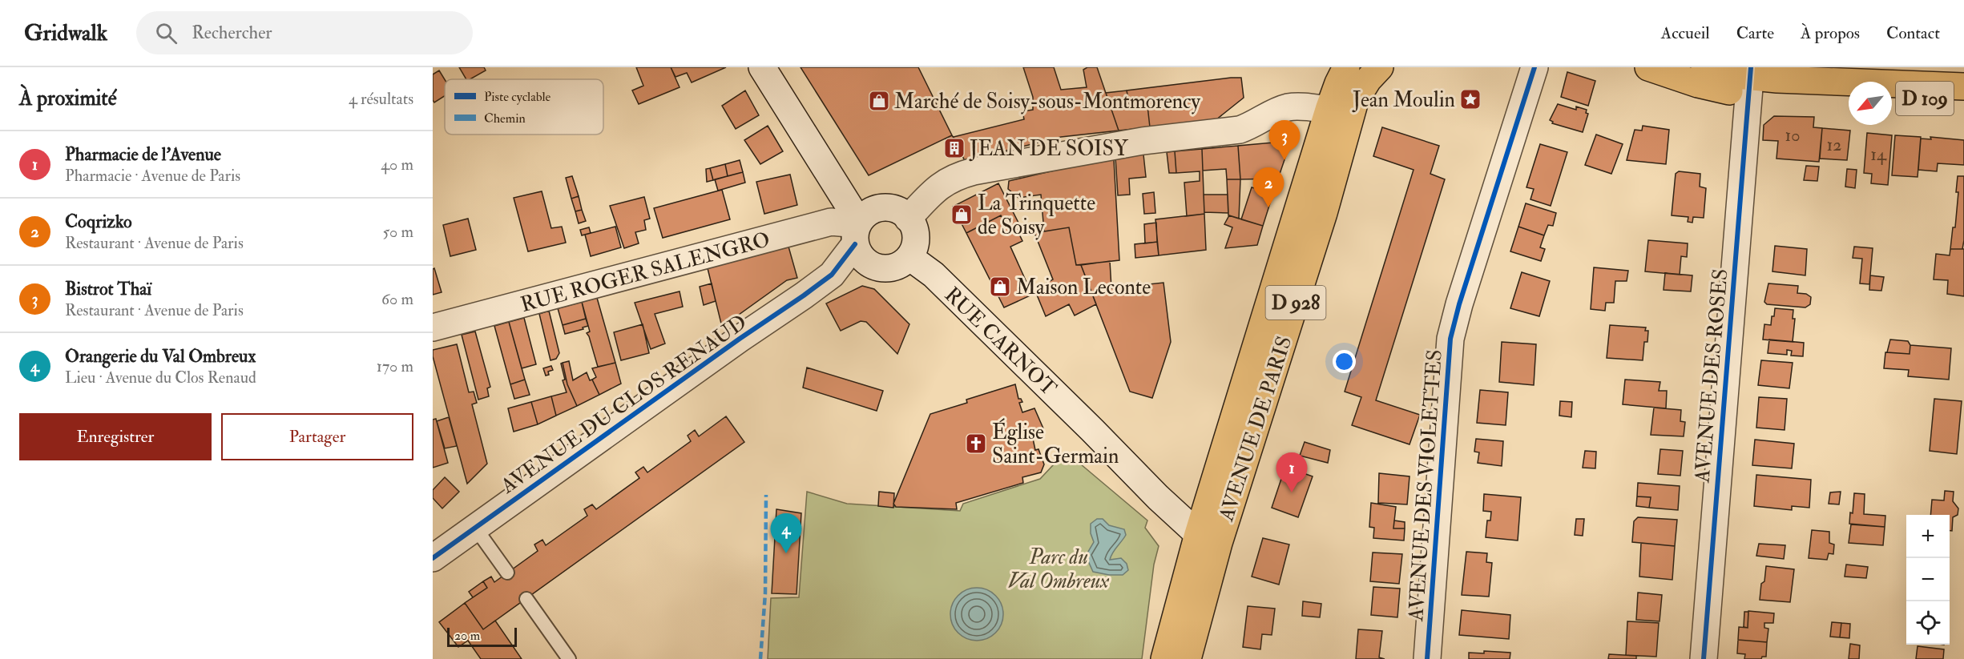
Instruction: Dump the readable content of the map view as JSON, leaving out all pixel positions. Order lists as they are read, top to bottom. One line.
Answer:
{"streets":{"main road":["D 109","D 928","AVENUE DE PARIS"],"street":["RUE ROGER SALENGRO","RUE CARNOT","AVENUE DES ROSES","AVENUE DU CLOS RENAUD","AVENUE DES VIOLETTES"]},"crossings":[["D 109","AVENUE DES ROSES"],["RUE ROGER SALENGRO","RUE CARNOT"],["RUE ROGER SALENGRO","AVENUE DU CLOS RENAUD"],["RUE CARNOT","AVENUE DU CLOS RENAUD"],["RUE CARNOT","AVENUE DE PARIS"]],"parks":["Parc du Val Ombreux"],"places":{"place":["Jean Moulin"],"shop":["Marché de Soisy-sous-Montmorency","La Trinquette de Soisy","Maison Leconte"],"building":["JEAN DE SOISY"],"church":["Église Saint-Germain"]},"house_numbers":["10","12","14"],"legend":["Piste cyclable","Chemin"],"scale_bar":"20 m","north":"bottom left","page":{"header":"Gridwalk","search":"Rechercher","nav":["Accueil","Carte","À propos","Contact"],"heading":["À proximité","4 résultats"],"pins":["3","2","1","4"],"list":[{"mark":"1","name":"Pharmacie de l'Avenue","note":"Pharmacie · Avenue de Paris","value":"40 m"},{"mark":"2","name":"Coqrizko","note":"Restaurant · Avenue de Paris","value":"50 m"},{"mark":"3","name":"Bistrot Thaï","note":"Restaurant · Avenue de Paris","value":"60 m"},{"mark":"4","name":"Orangerie du Val Ombreux","note":"Lieu · Avenue du Clos Renaud","value":"170 m"}],"buttons":["Enregistrer","Partager"],"map_buttons":["+","−"],"scale":"20 m"}}
